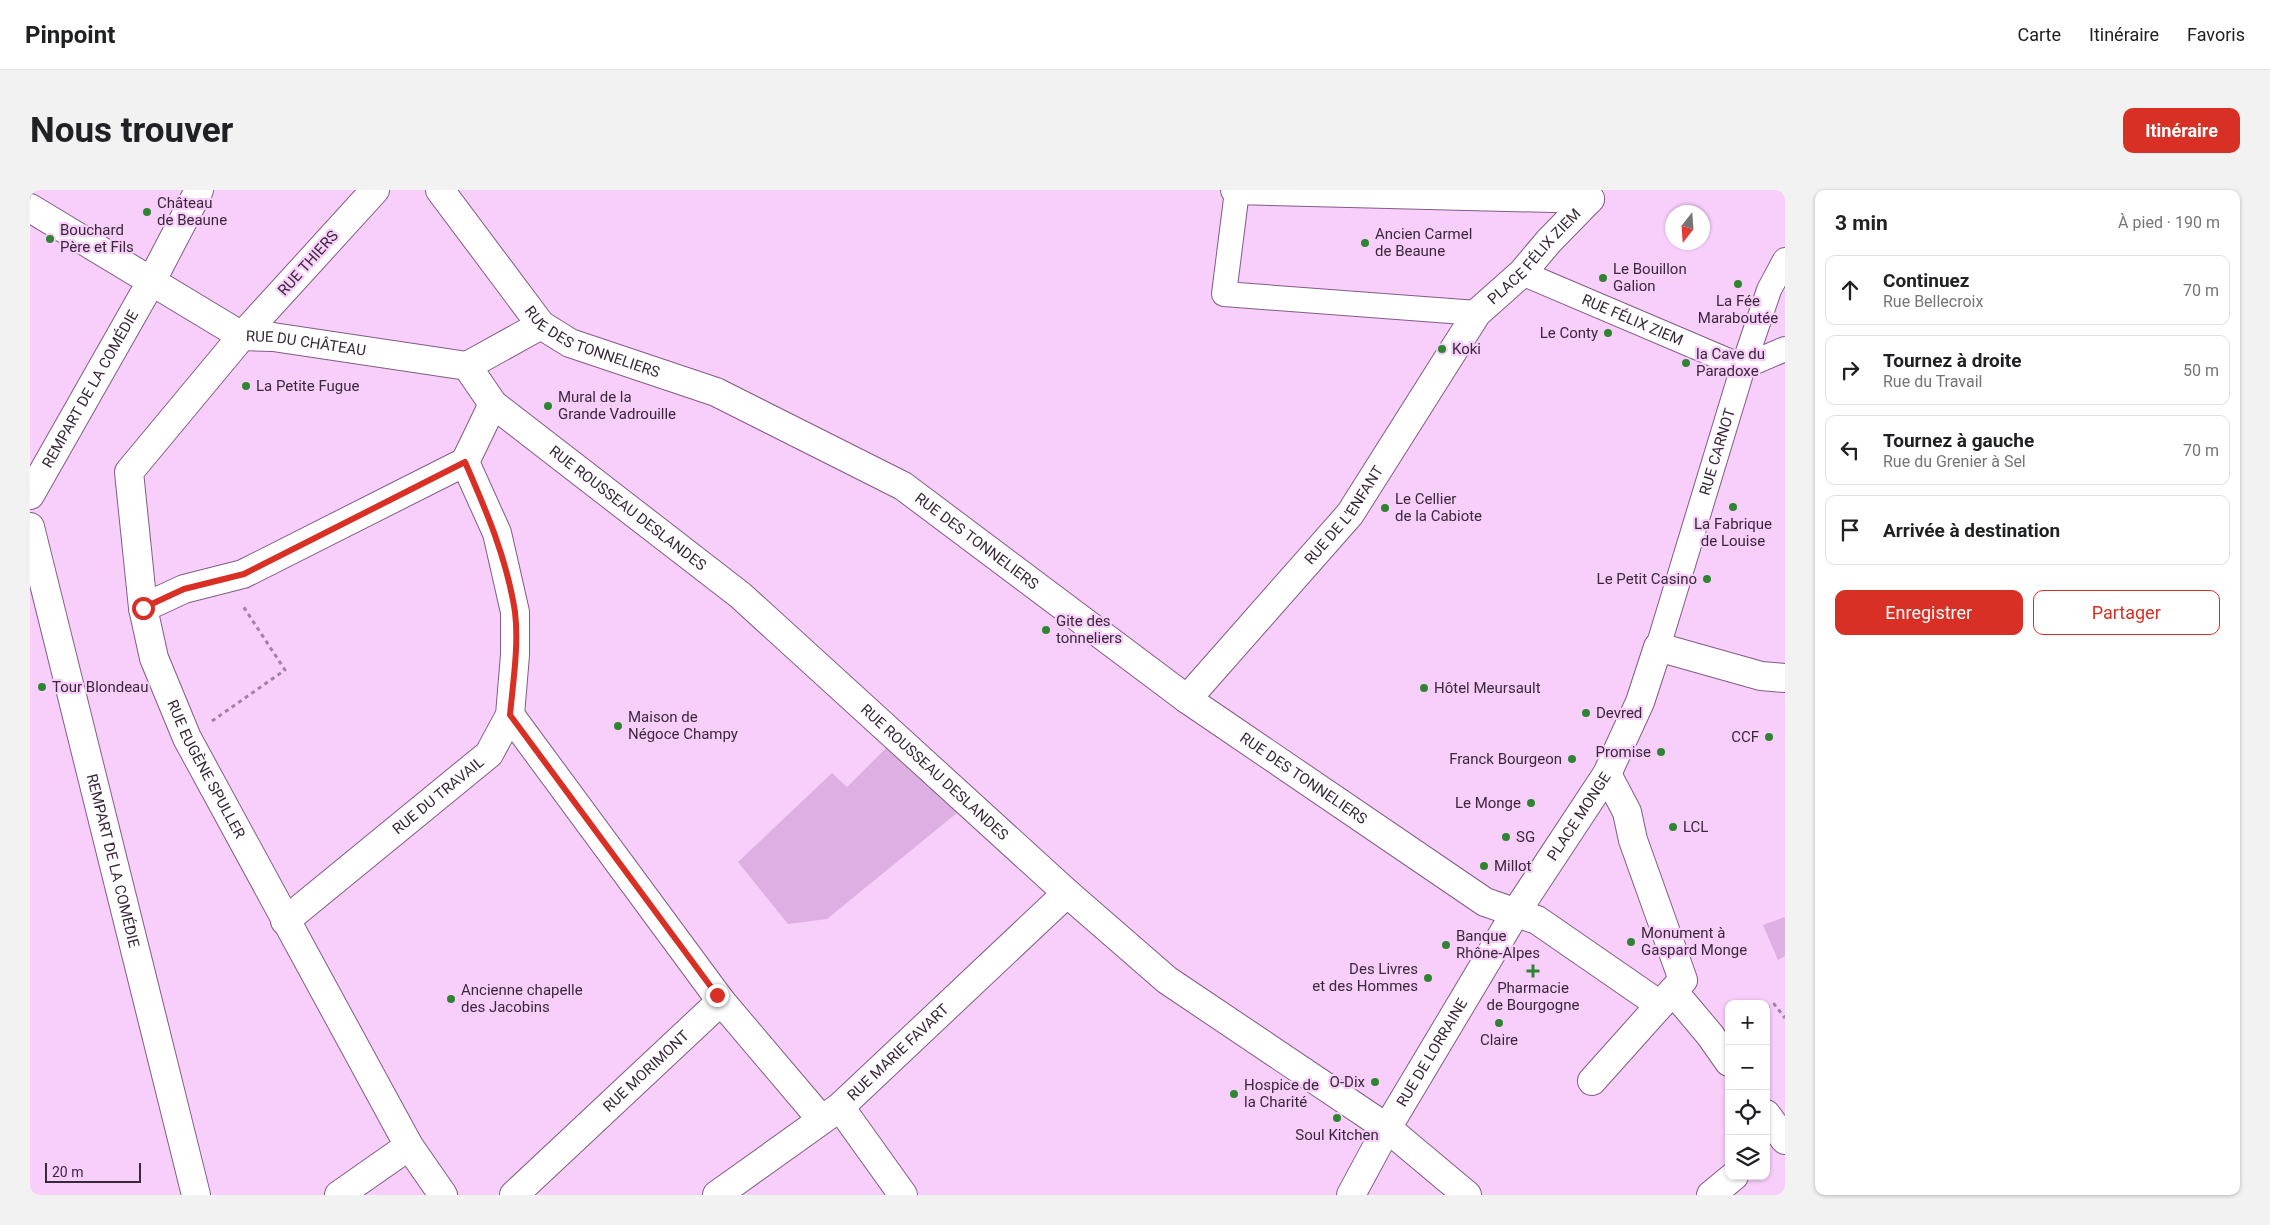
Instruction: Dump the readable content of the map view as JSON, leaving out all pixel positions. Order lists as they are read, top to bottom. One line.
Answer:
{"streets":{"street":["PLACE FÉLIX ZIEM","RUE THIERS","RUE FÉLIX ZIEM","RUE DES TONNELIERS","RUE DU CHÂTEAU","REMPART DE LA COMÉDIE","RUE CARNOT","RUE ROUSSEAU DESLANDES","RUE DE L'ENFANT","RUE EUGÈNE SPULLER","RUE DU TRAVAIL","PLACE MONGE","RUE MARIE FAVART","RUE DE LORRAINE","RUE MORIMONT"]},"crossings":[["PLACE FÉLIX ZIEM","RUE FÉLIX ZIEM"],["PLACE FÉLIX ZIEM","RUE DE L'ENFANT"],["RUE THIERS","RUE DU CHÂTEAU"],["RUE THIERS","RUE EUGÈNE SPULLER"],["RUE FÉLIX ZIEM","RUE CARNOT"],["RUE DES TONNELIERS","RUE DE L'ENFANT"],["RUE DES TONNELIERS","PLACE MONGE"],["RUE DES TONNELIERS","RUE DE LORRAINE"],["RUE DU CHÂTEAU","REMPART DE LA COMÉDIE"],["RUE DU CHÂTEAU","RUE ROUSSEAU DESLANDES"],["RUE DU CHÂTEAU","RUE EUGÈNE SPULLER"],["RUE ROUSSEAU DESLANDES","RUE MARIE FAVART"],["RUE ROUSSEAU DESLANDES","RUE DE LORRAINE"],["RUE EUGÈNE SPULLER","RUE DU TRAVAIL"],["PLACE MONGE","RUE DE LORRAINE"]],"places":{"other":["Château de Beaune","Bouchard Père et Fils","Ancien Carmel de Beaune","Le Bouillon Galion","La Fée Maraboutée","Le Conty","Koki","la Cave du Paradoxe","La Petite Fugue","Mural de la Grande Vadrouille","La Fabrique de Louise","Le Cellier de la Cabiote","Le Petit Casino","Gite des tonneliers","Tour Blondeau","Hôtel Meursault","Devred","Maison de Négoce Champy","CCF","Promise","Franck Bourgeon","Le Monge","LCL","SG","Millot","Monument à Gaspard Monge","Banque Rhône-Alpes","Des Livres et des Hommes","Ancienne chapelle des Jacobins","Claire","O-Dix","Hospice de la Charité","Soul Kitchen"],"health":["Pharmacie de Bourgogne"]},"scale_bar":"20 m","north":"bottom","page":{"header":"Pinpoint","nav":["Carte","Itinéraire","Favoris"],"buttons":["Itinéraire",["Enregistrer","Partager"]],"title":"Nous trouver","heading":["3 min","À pied · 190 m"],"list":[["Continuez","Rue Bellecroix","70 m"],["Tournez à droite","Rue du Travail","50 m"],["Tournez à gauche","Rue du Grenier à Sel","70 m"],"Arrivée à destination"],"map_buttons":["+","−"],"scale":"20 m"}}
